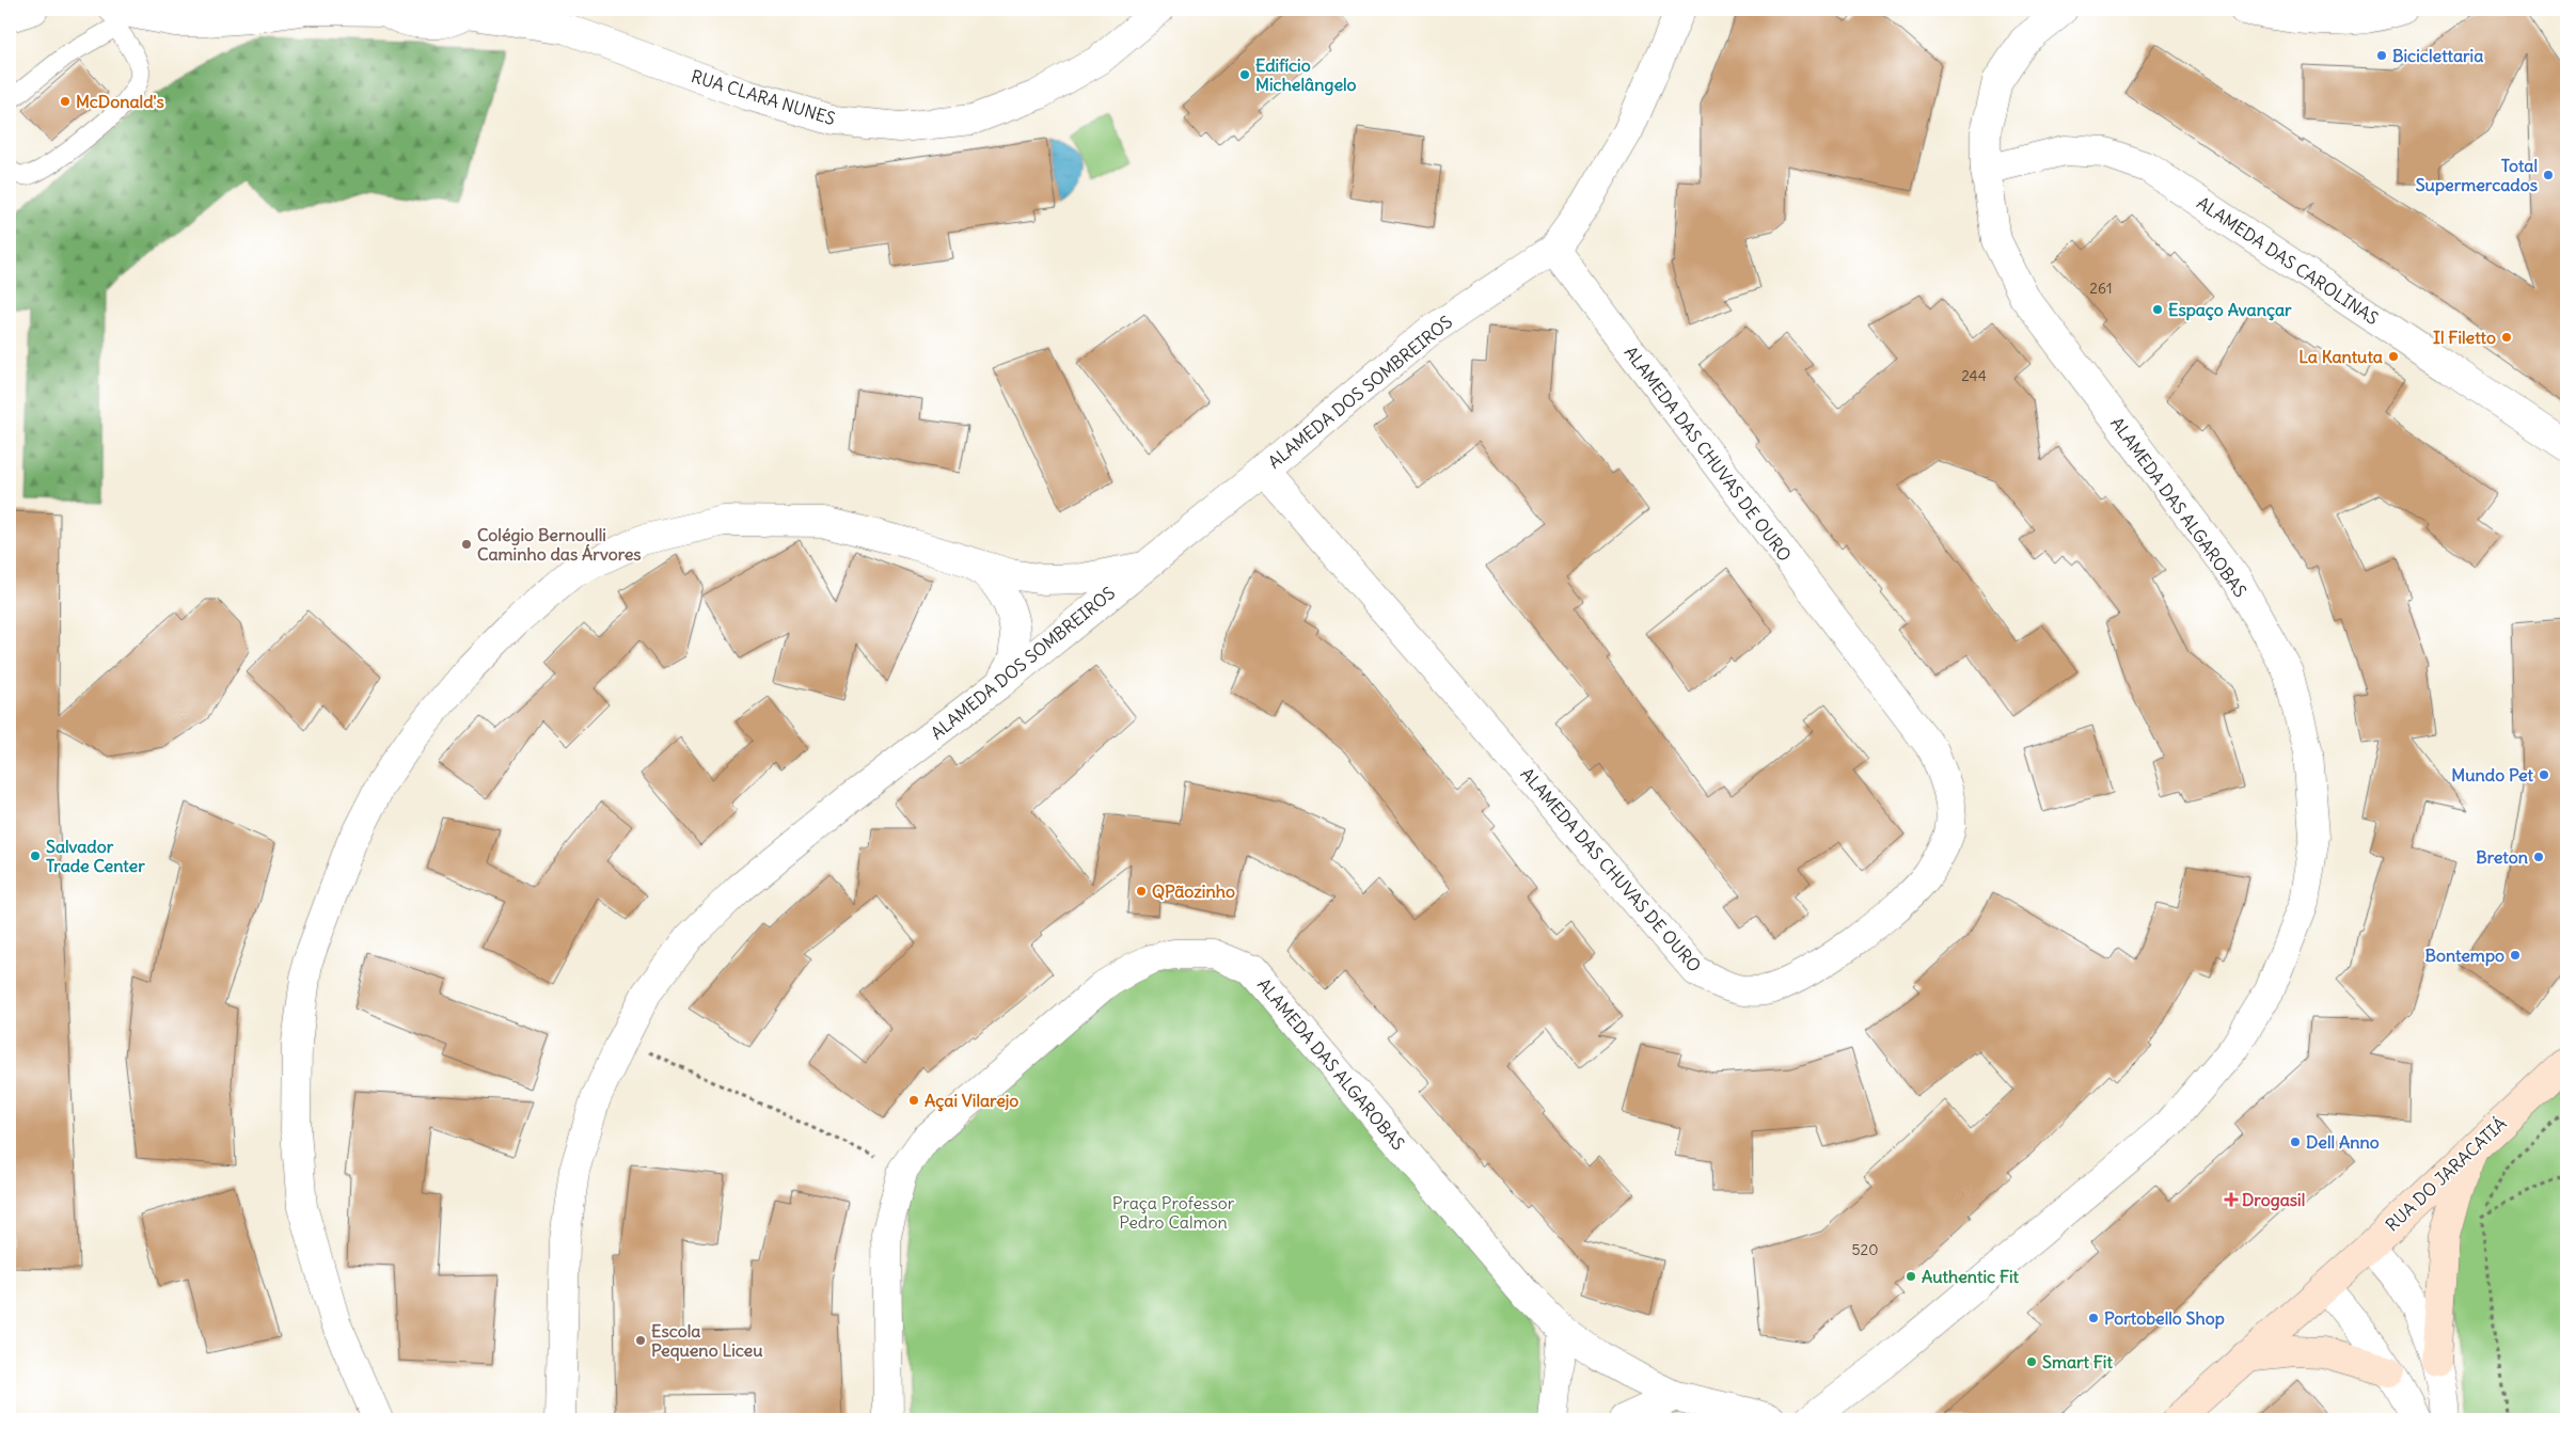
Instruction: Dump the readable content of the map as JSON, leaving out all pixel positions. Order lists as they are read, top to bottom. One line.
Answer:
{"streets":{"main road":["RUA DO JARACATIÁ"],"street":["RUA CLARA NUNES","ALAMEDA DAS CAROLINAS","ALAMEDA DOS SOMBREIROS","ALAMEDA DAS CHUVAS DE OURO","ALAMEDA DAS ALGAROBAS"]},"crossings":[["ALAMEDA DAS CAROLINAS","ALAMEDA DAS ALGAROBAS"],["ALAMEDA DOS SOMBREIROS","ALAMEDA DAS CHUVAS DE OURO"]],"parks":["Praça Professor Pedro Calmon"],"places":{"other":["Biciclettaria","Edifício Michelângelo","McDonald's","Total Supermercados","Espaço Avançar","Il Filetto","La Kantuta","Colégio Bernoulli Caminho das Árvores","Mundo Pet","Salvador Trade Center","Breton","QPãozinho","Bontempo","Açai Vilarejo","Dell Anno","Authentic Fit","Portobello Shop","Escola Pequeno Liceu","Smart Fit"],"health":["Drogasil"]},"house_numbers":["261","244","520"]}
